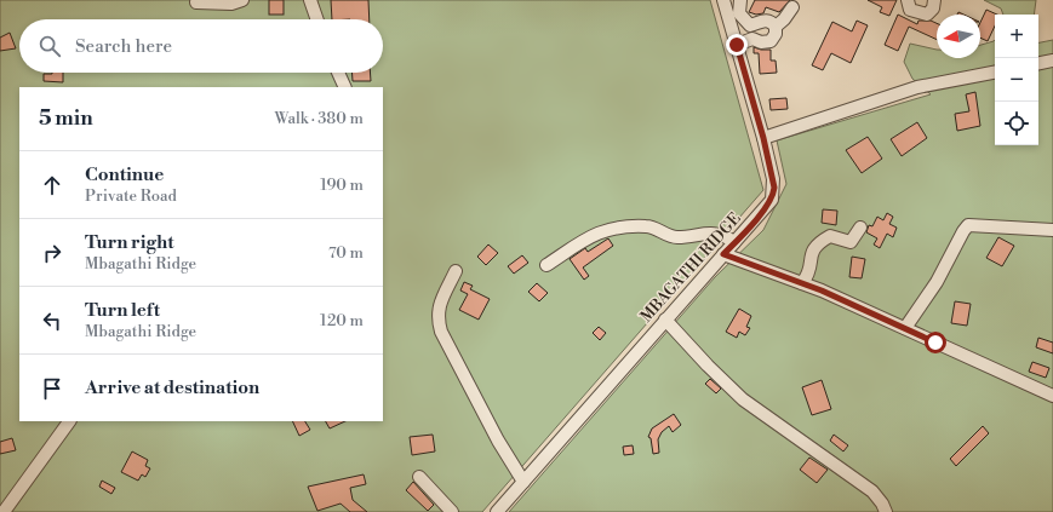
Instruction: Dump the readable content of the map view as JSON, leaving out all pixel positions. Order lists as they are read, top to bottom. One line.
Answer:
{"streets":{"street":["MBAGATHI RIDGE"]},"north":"left","page":{"map_buttons":["+","−"],"search":"Search here","heading":["5 min","Walk · 380 m"],"list":[["Continue","Private Road","190 m"],["Turn right","Mbagathi Ridge","70 m"],["Turn left","Mbagathi Ridge","120 m"],"Arrive at destination"]}}
